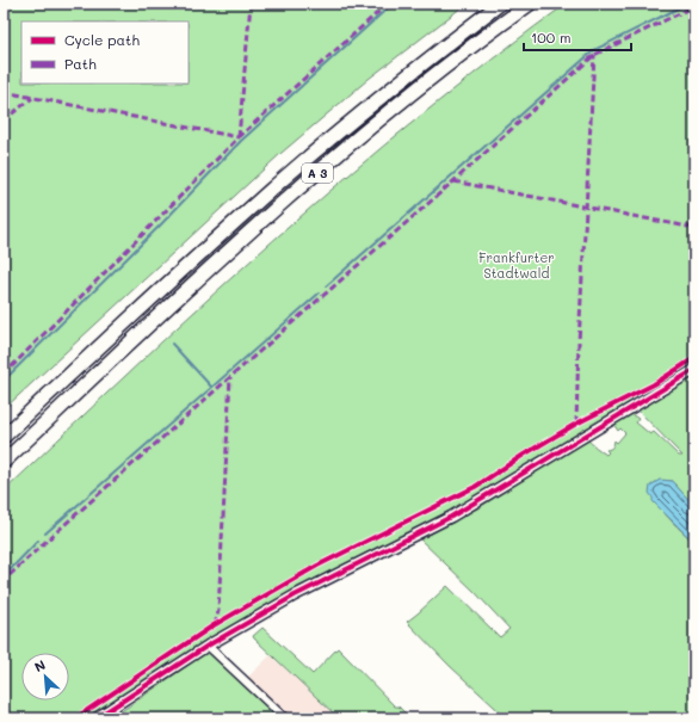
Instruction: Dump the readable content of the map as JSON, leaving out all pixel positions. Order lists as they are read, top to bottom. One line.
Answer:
{"streets":{"highway":["A 3"]},"parks":["Frankfurter Stadtwald"],"legend":["Cycle path","Path"],"scale_bar":"100 m","north":"top left"}
